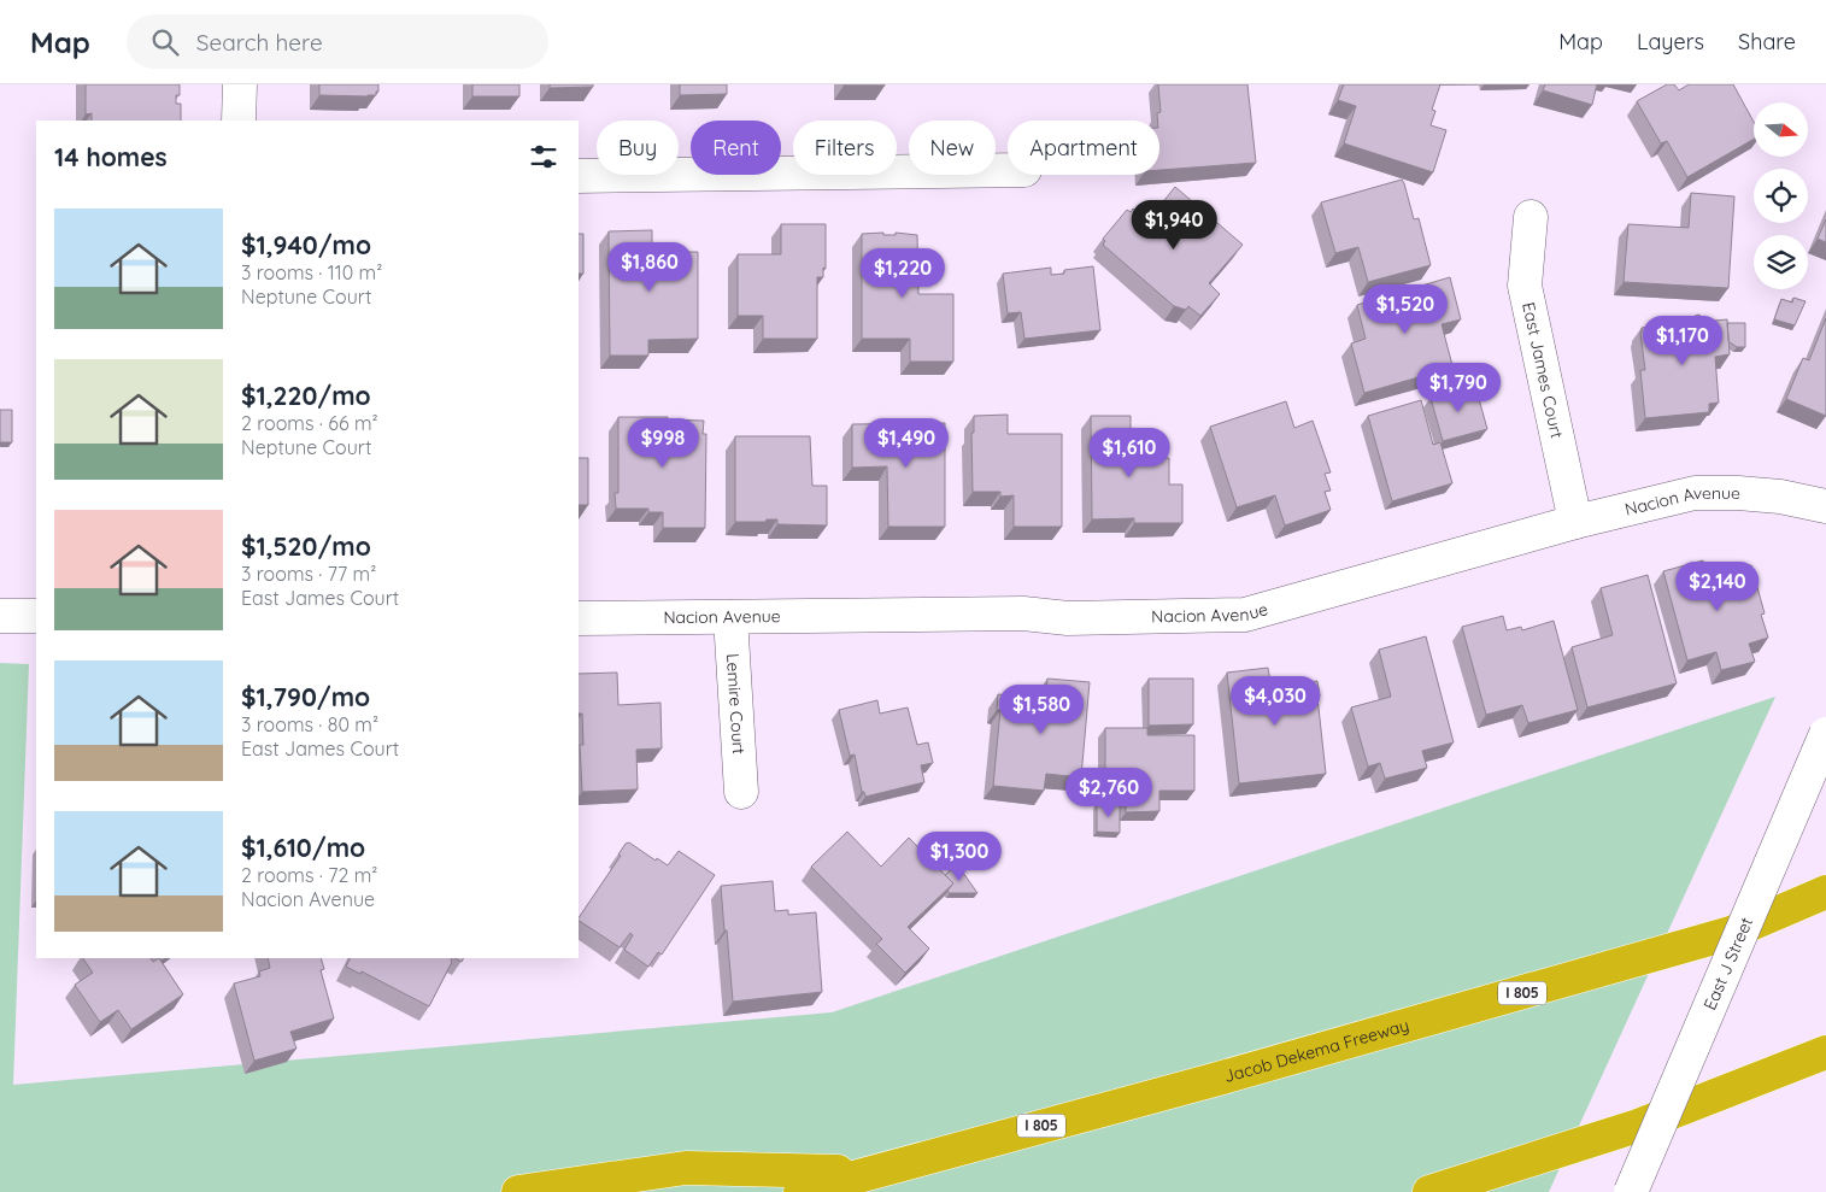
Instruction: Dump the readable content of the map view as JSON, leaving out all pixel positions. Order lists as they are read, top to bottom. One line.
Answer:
{"streets":{"highway":["I 805","Jacob Dekema Freeway"],"street":["East James Court","Nacion Avenue","Lemire Court","East J Street"]},"crossings":[["East James Court","Nacion Avenue"],["Nacion Avenue","Lemire Court"]],"north":"right","page":{"header":"Map","search":"Search here","nav":["Map","Layers","Share"],"chip":["Buy","Rent","Filters","New","Apartment"],"heading":"14 homes","list":[{"name":"$1,940/mo","note":"3 rooms · 110 m² · Neptune Court"},{"name":"$1,220/mo","note":"2 rooms · 66 m² · Neptune Court"},{"name":"$1,520/mo","note":"3 rooms · 77 m² · East James Court"},{"name":"$1,790/mo","note":"3 rooms · 80 m² · East James Court"},{"name":"$1,610/mo","note":"2 rooms · 72 m² · Nacion Avenue"}],"price":["$1,940","$1,860","$1,220","$1,520","$1,170","$1,790","$998","$1,490","$1,610","$2,140","$4,030","$1,580","$2,760","$1,300"]}}
